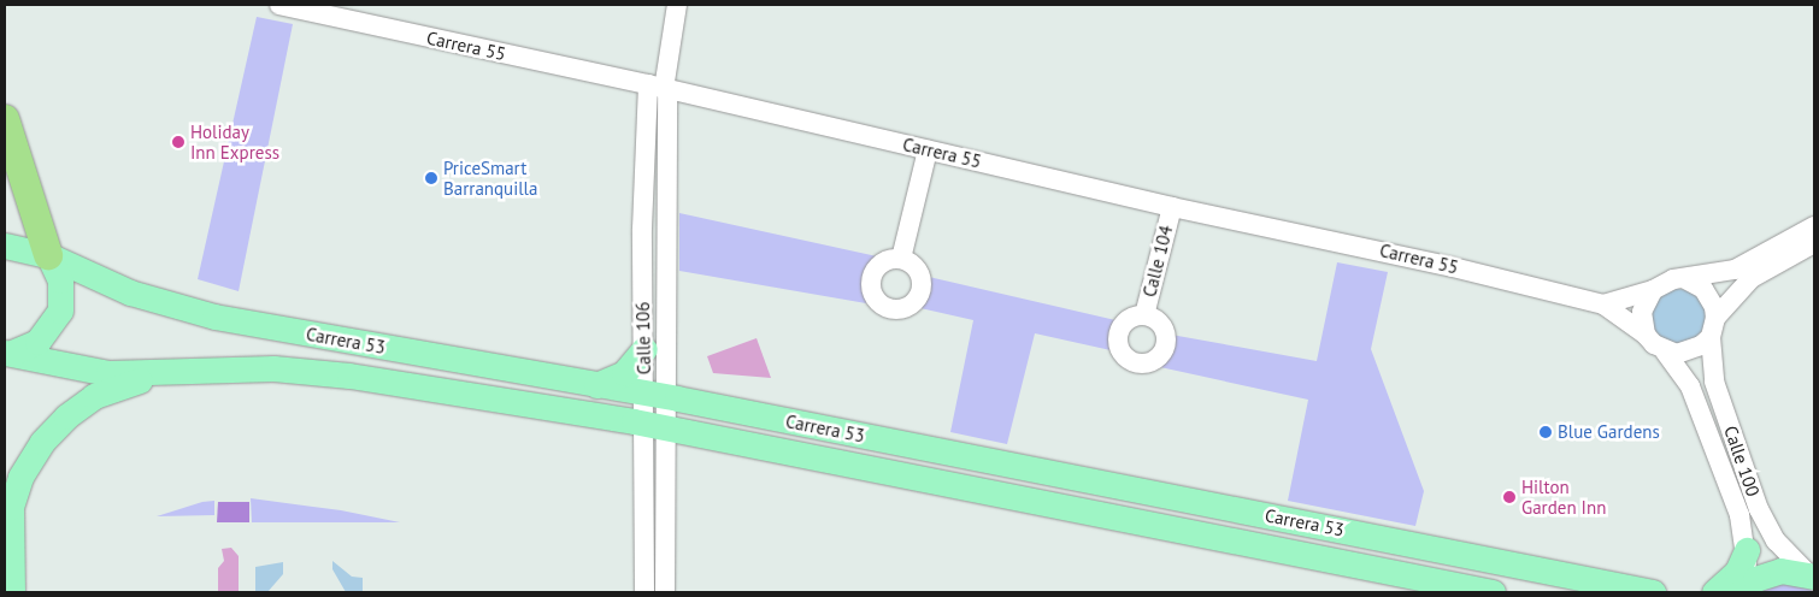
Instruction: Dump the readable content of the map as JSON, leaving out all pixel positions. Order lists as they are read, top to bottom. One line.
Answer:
{"streets":{"main road":["Carrera 53"],"street":["Carrera 55","Calle 104","Calle 106","Calle 100"]},"crossings":[["Carrera 55","Calle 104"],["Carrera 55","Calle 106"],["Carrera 55","Calle 100"],["Calle 106","Carrera 53"]],"places":["Holiday Inn Express","PriceSmart Barranquilla","Blue Gardens","Hilton Garden Inn"]}
